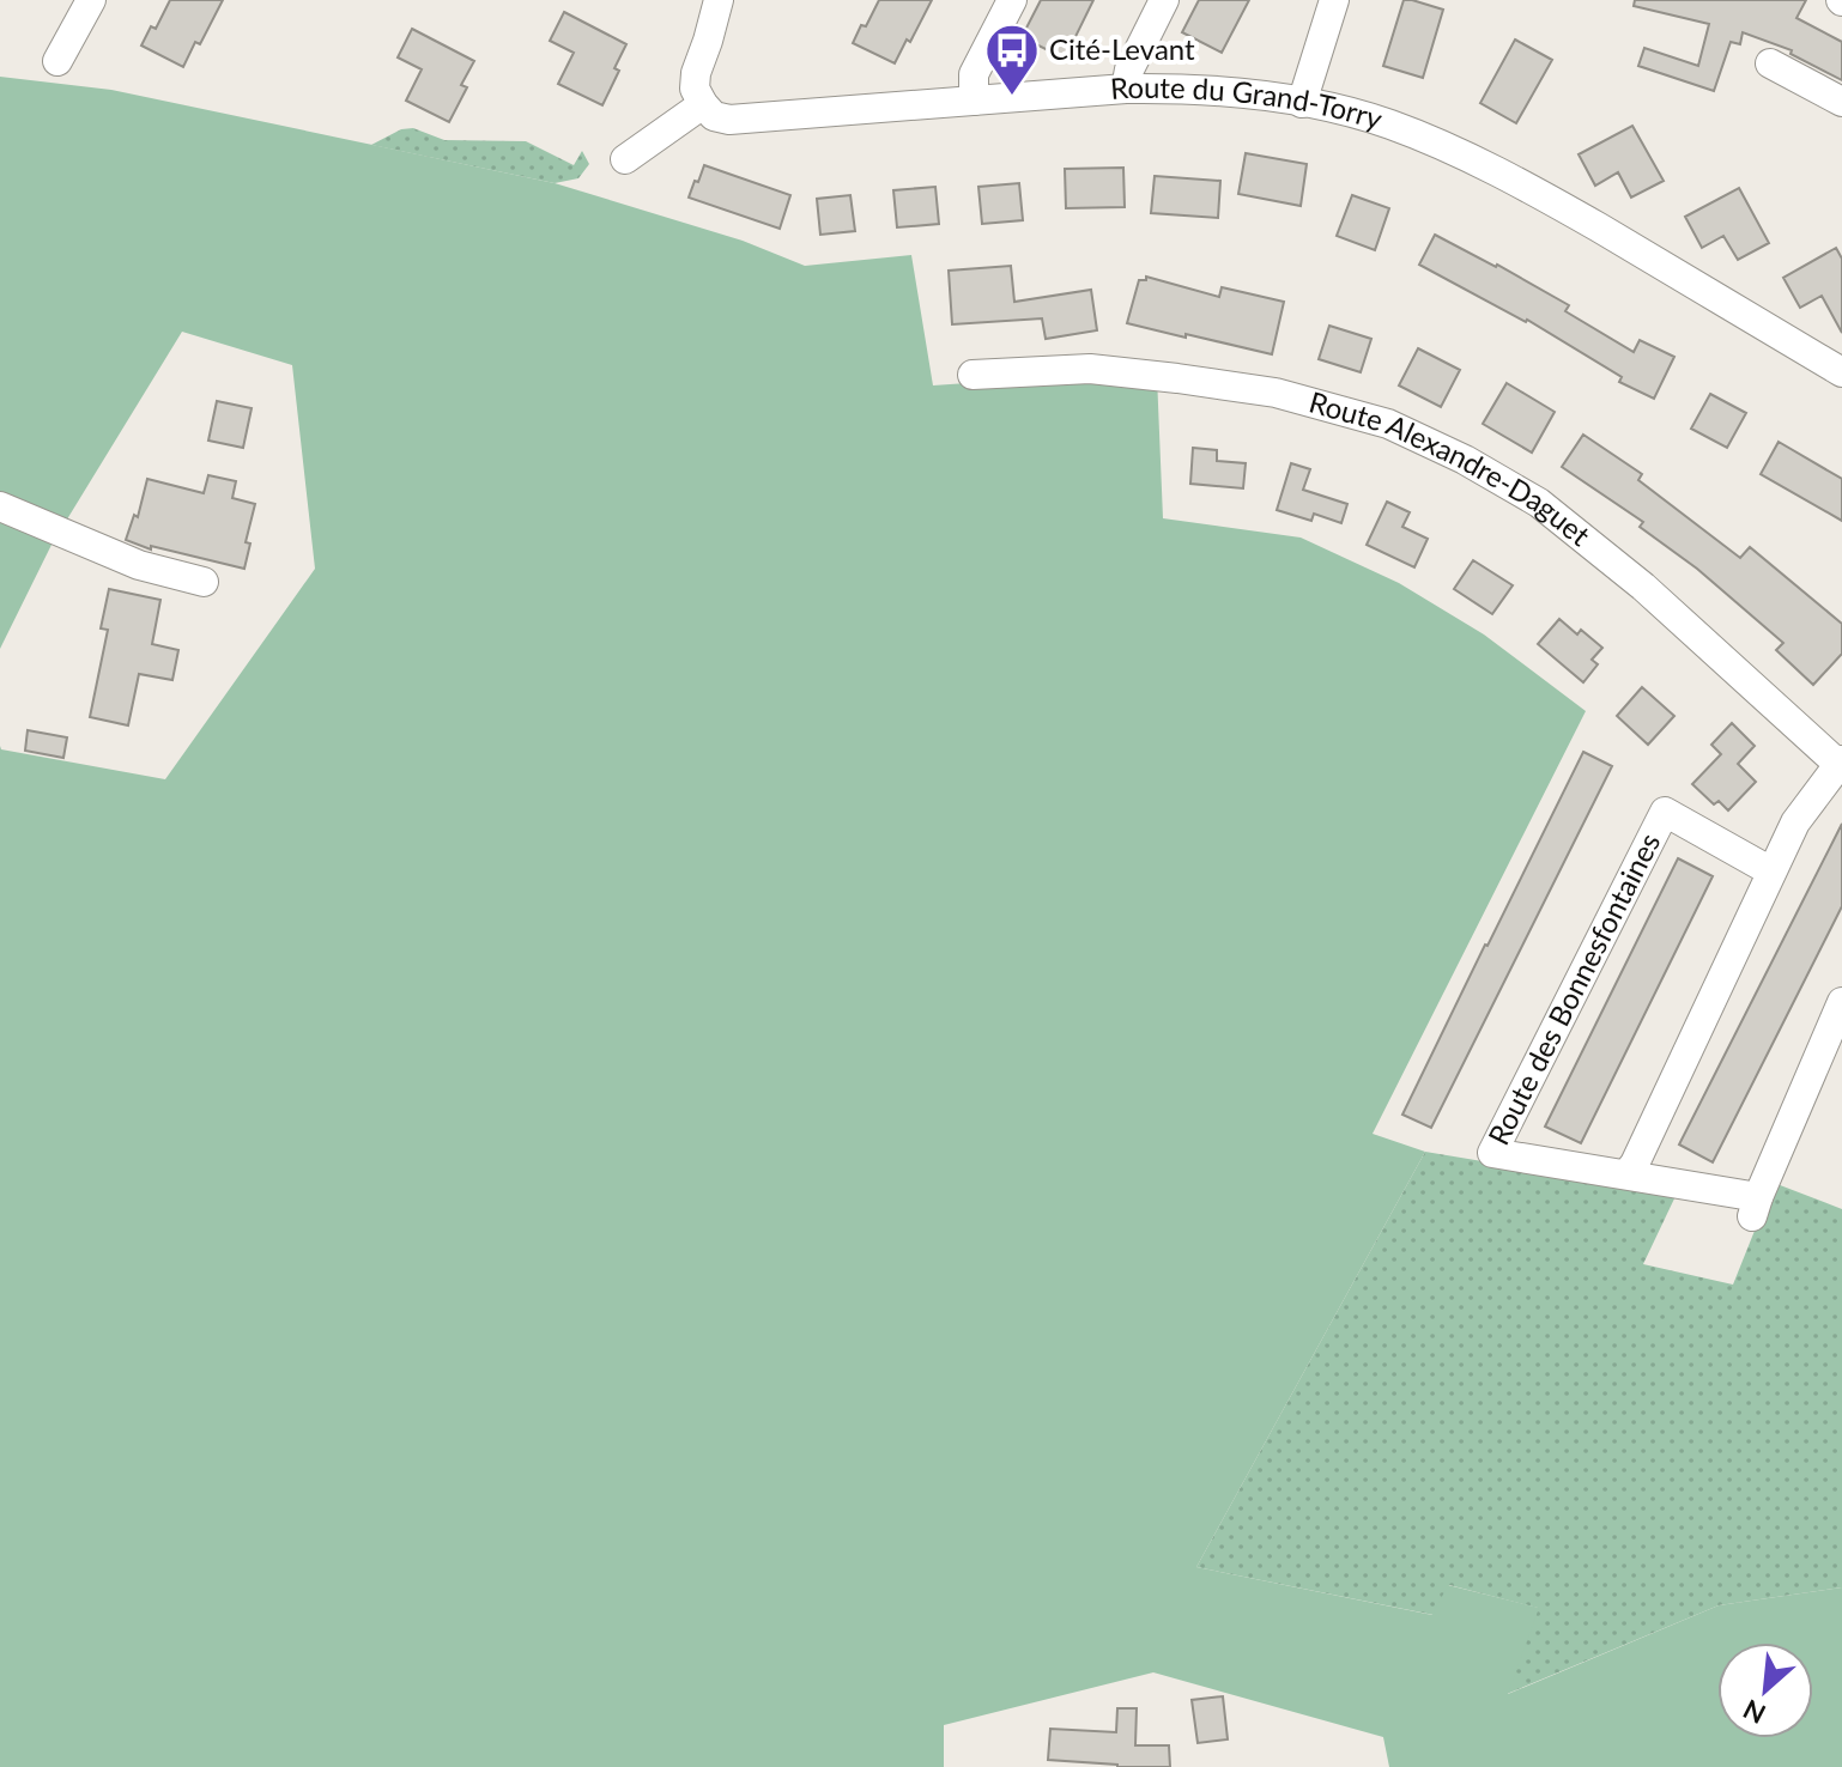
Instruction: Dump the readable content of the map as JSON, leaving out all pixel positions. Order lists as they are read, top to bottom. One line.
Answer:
{"streets":{"street":["Route du Grand-Torry","Route Alexandre-Daguet","Route des Bonnesfontaines"]},"places":{"bus stop":["Cité-Levant"]},"north":"bottom left"}
